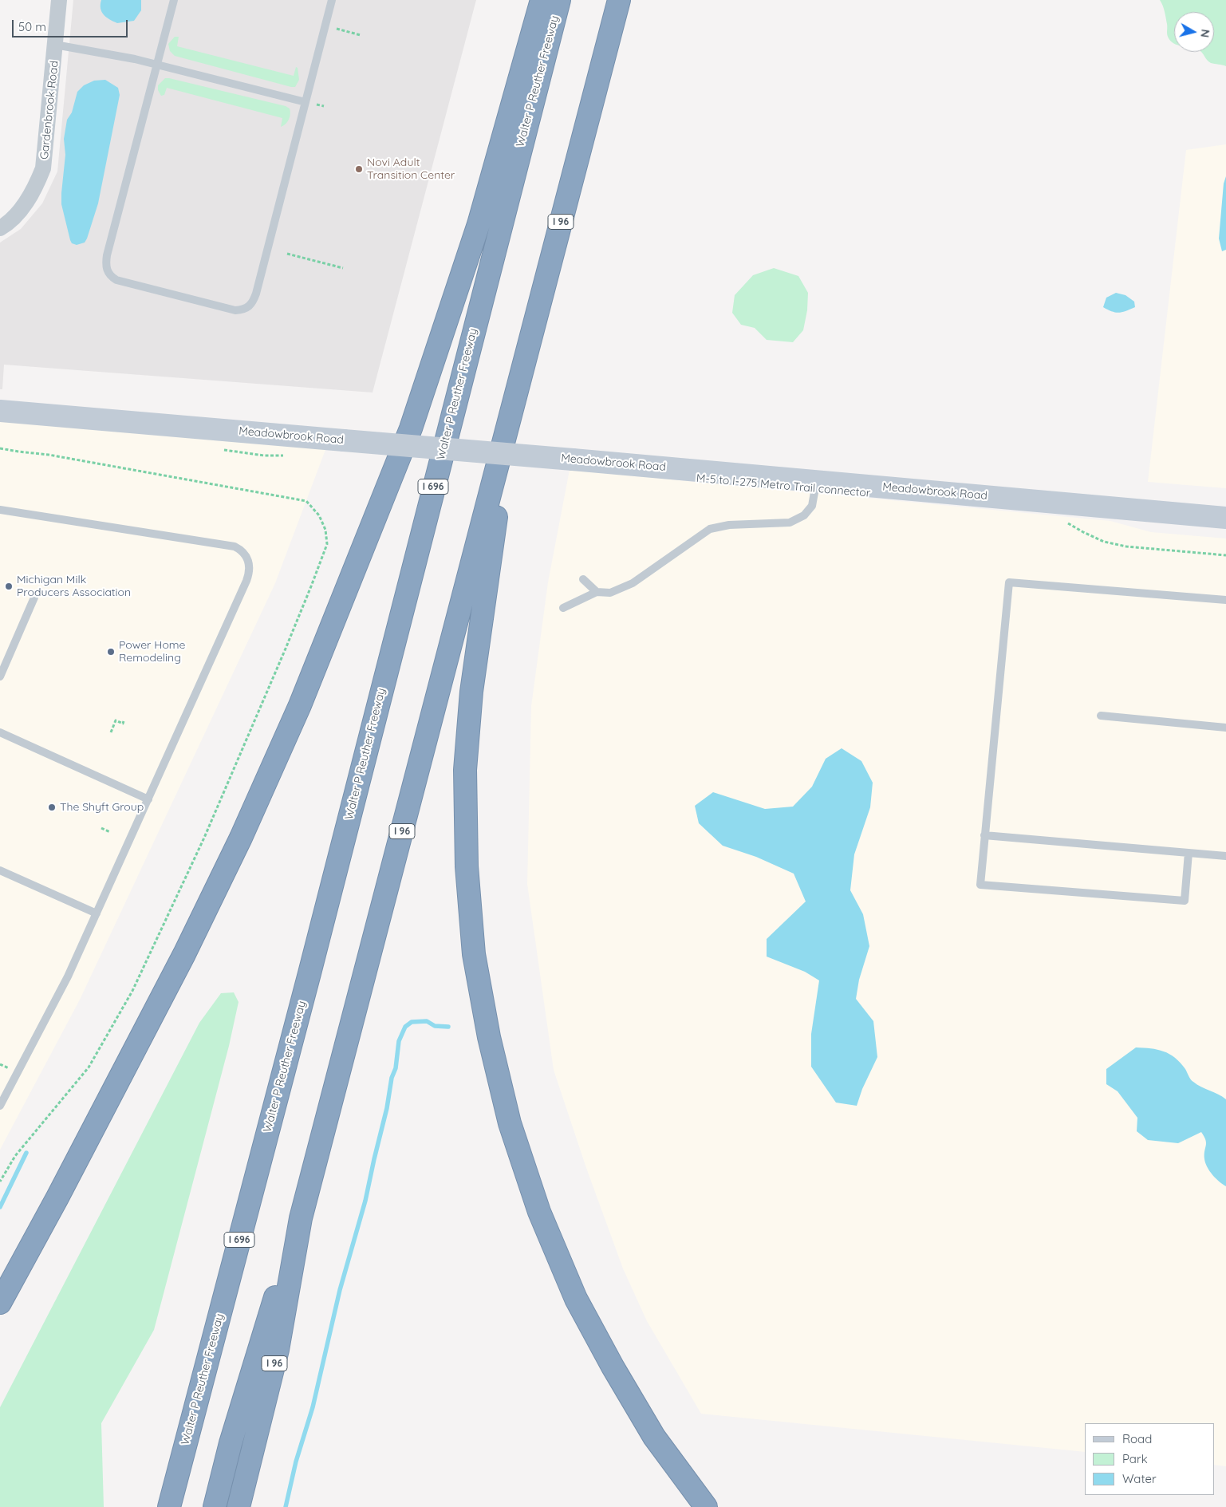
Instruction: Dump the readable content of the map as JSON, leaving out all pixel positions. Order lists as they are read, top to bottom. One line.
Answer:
{"streets":{"highway":["Walter P Reuther Freeway","I 96","I 696"],"street":["Gardenbrook Road","Meadowbrook Road"]},"places":["Novi Adult Transition Center","Michigan Milk Producers Association","Power Home Remodeling","The Shyft Group"],"legend":["Road","Park","Water"],"scale_bar":"50 m","north":"right"}
